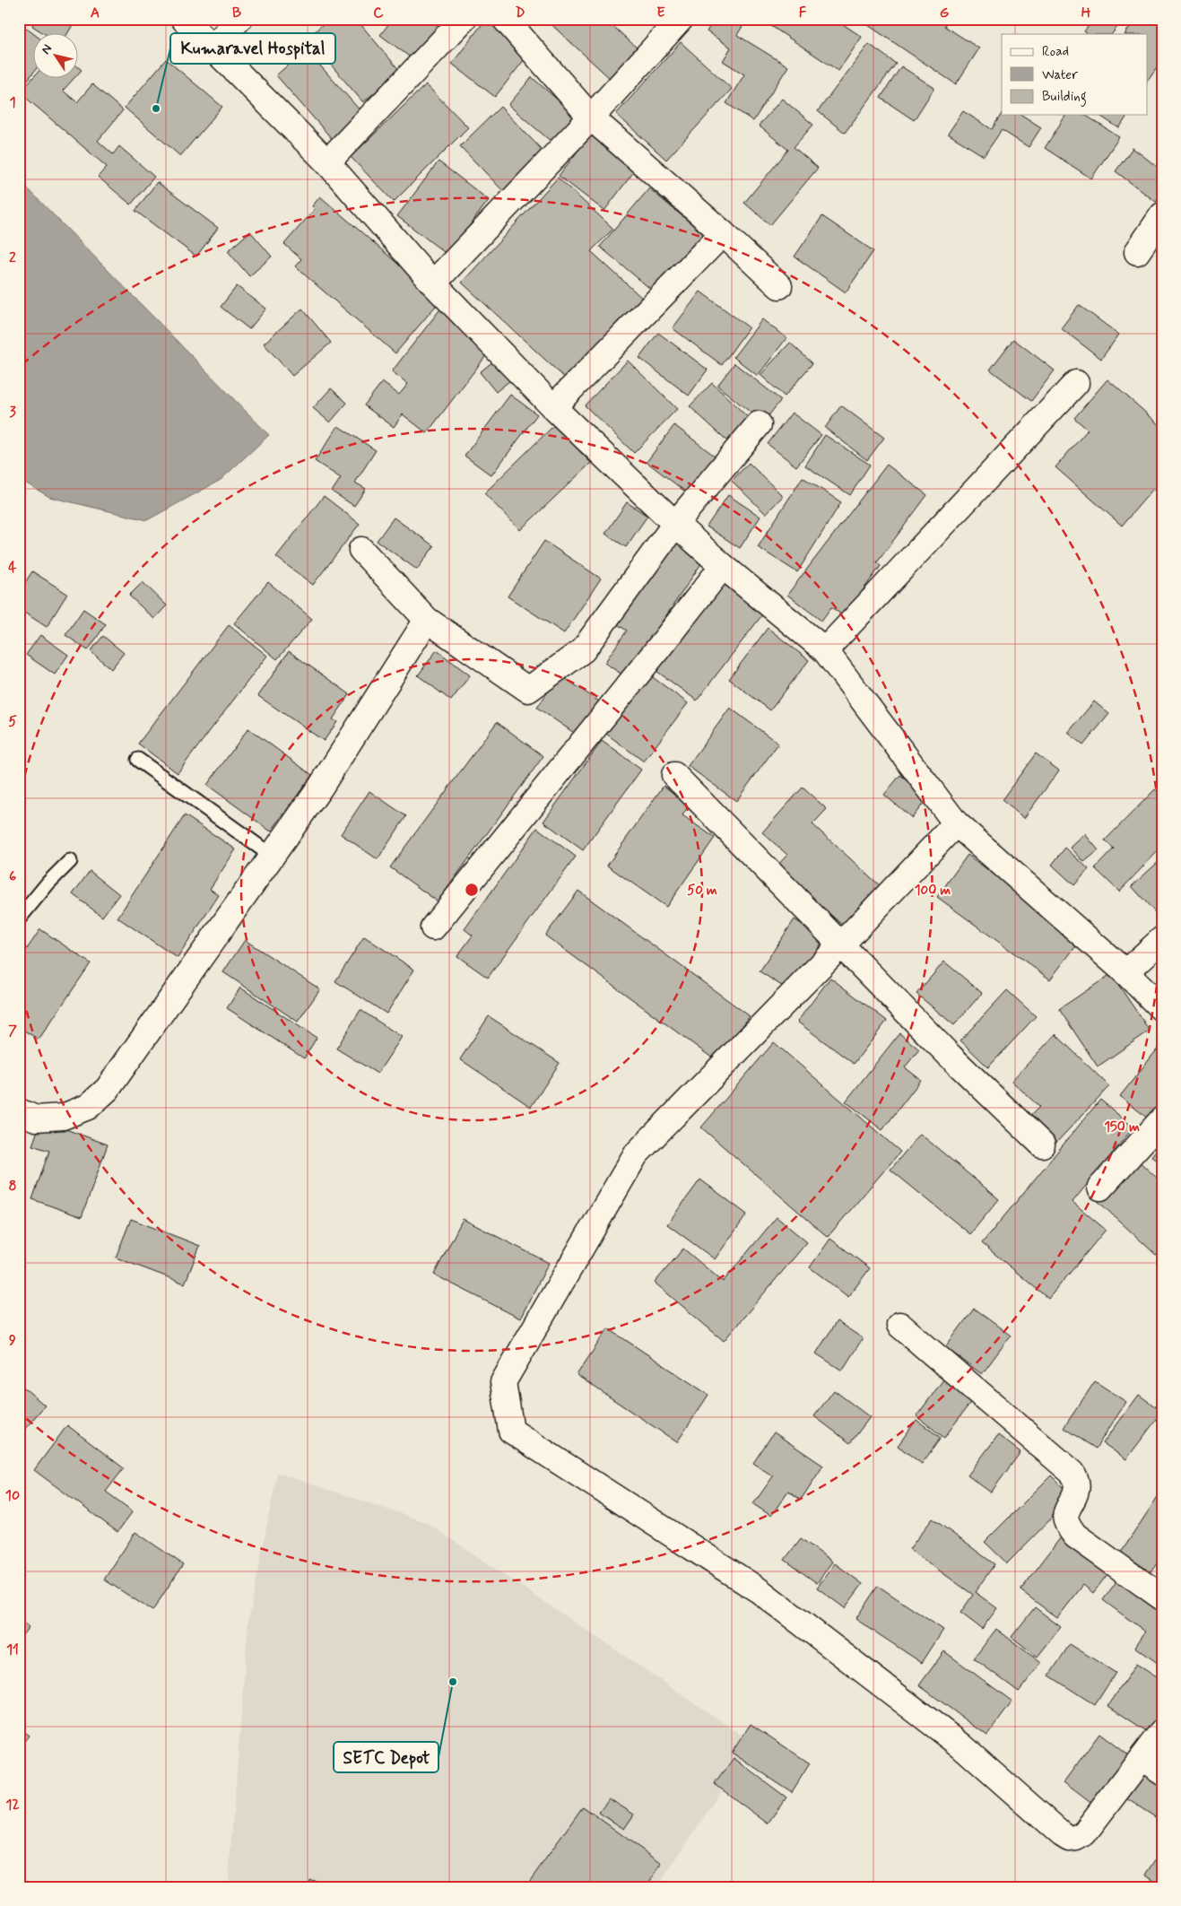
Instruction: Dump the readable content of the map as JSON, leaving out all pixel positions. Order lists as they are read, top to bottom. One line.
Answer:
{"places":["Kumaravel Hospital","SETC Depot"],"legend":["Road","Water","Building"],"north":"top left","grid":{"columns":["A","B","C","D","E","F","G","H"],"rows":["1","2","3","4","5","6","7","8","9","10","11","12"]},"rings":["50 m","100 m","150 m"]}
